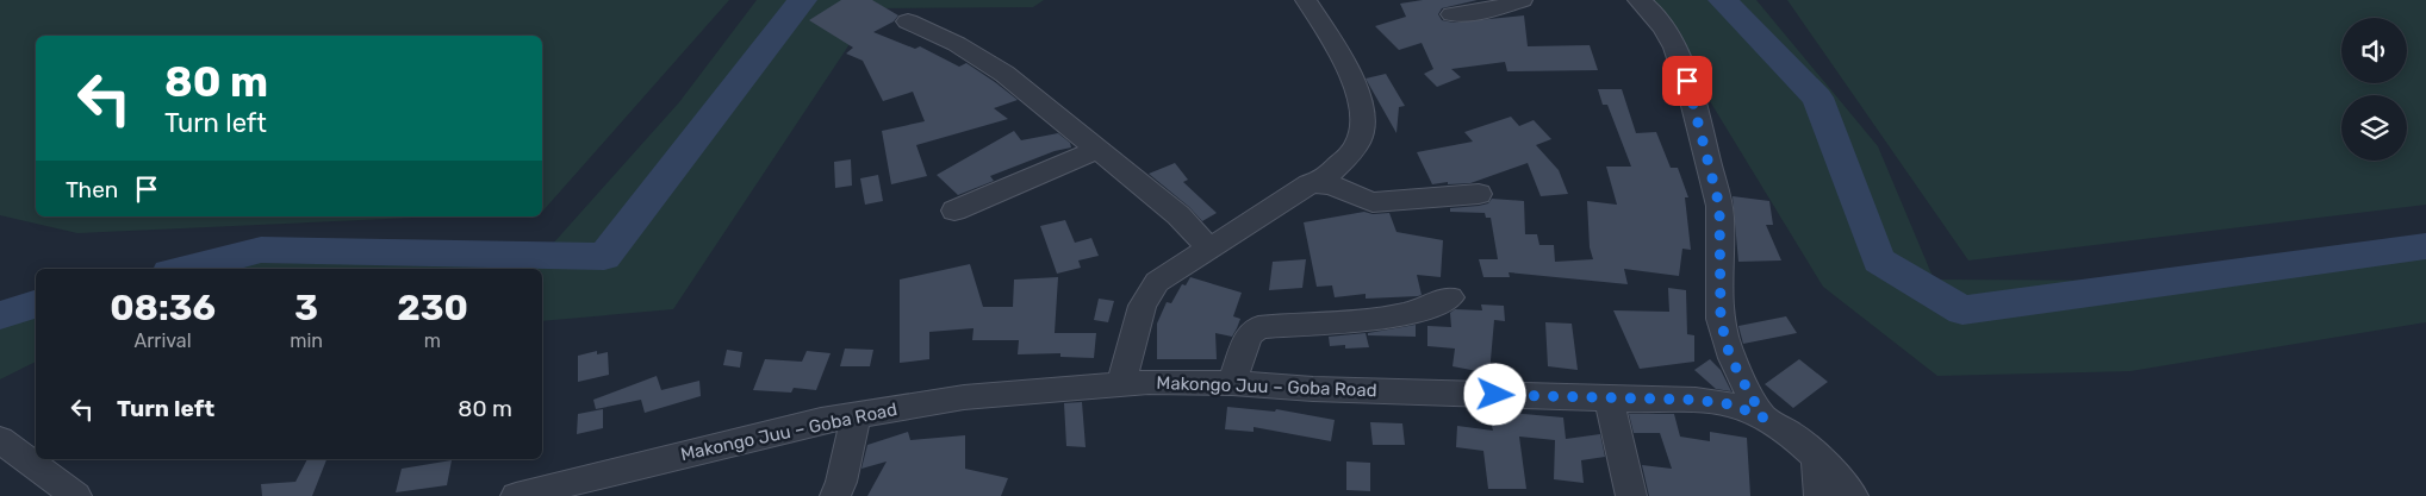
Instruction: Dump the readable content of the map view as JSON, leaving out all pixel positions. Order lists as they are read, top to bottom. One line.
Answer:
{"streets":{"street":["Makongo Juu – Goba Road"]},"page":{"turn":["80 m","Turn left"],"then":"Then","eta":["08:36","Arrival","3","min","230","m"],"list":[{"name":"Turn left","value":"80 m"}]}}
